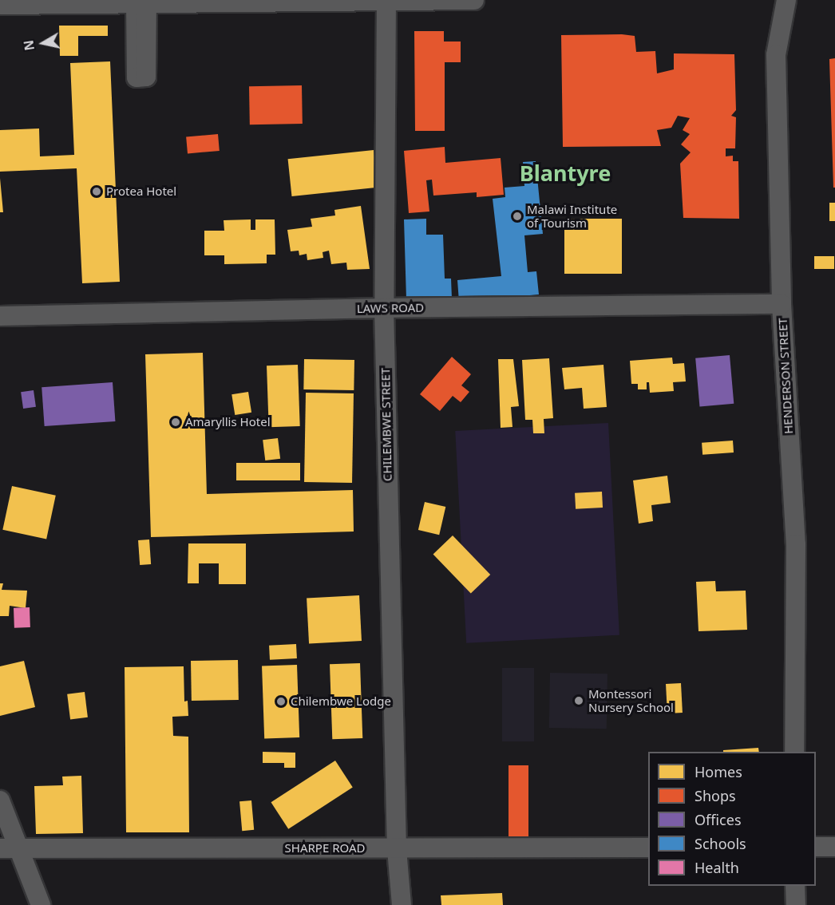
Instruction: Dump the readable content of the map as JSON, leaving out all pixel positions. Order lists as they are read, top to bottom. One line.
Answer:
{"streets":{"street":["LAWS ROAD","HENDERSON STREET","CHILEMBWE STREET","SHARPE ROAD"]},"crossings":[["LAWS ROAD","HENDERSON STREET"],["LAWS ROAD","CHILEMBWE STREET"],["CHILEMBWE STREET","SHARPE ROAD"]],"districts":["Blantyre"],"places":["Protea Hotel","Malawi Institute of Tourism","Amaryllis Hotel","Montessori Nursery School","Chilembwe Lodge"],"legend":["Homes","Shops","Offices","Schools","Health"],"north":"left"}
